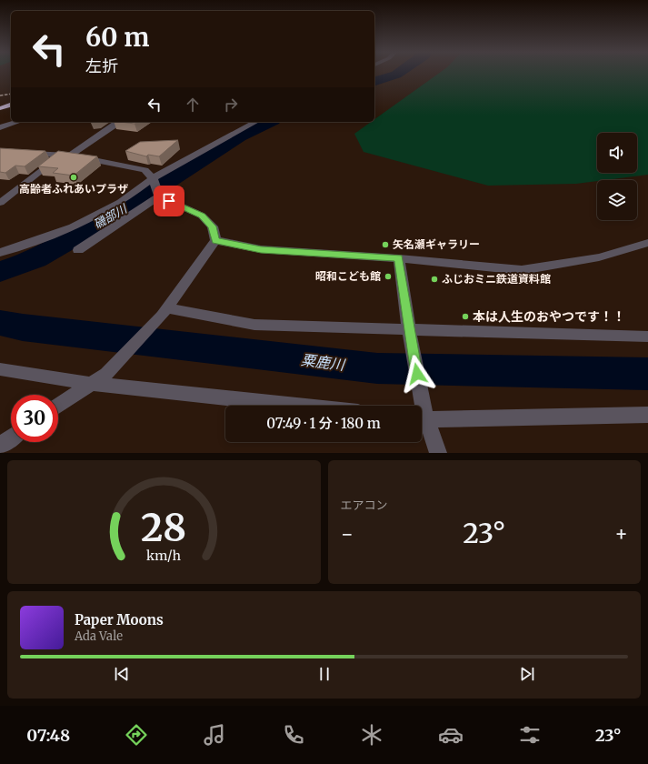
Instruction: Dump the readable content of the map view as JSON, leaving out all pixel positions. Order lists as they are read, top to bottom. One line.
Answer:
{"water":["磯部川","粟鹿川"],"places":["高齢者ふれあいプラザ","矢名瀬ギャラリー","昭和こども館","ふじおミニ鉄道資料館","本は人生のおやつです！！"],"page":{"turn":["60 m","左折"],"limit":"30","trip":"07:49 · 1 分 · 180 m","tile":"エアコン","heat":["−","23°","+"],"song":["Paper Moons","Ada Vale"],"tabs":["07:48","23°"],"gauge":["28","km/h"]}}
